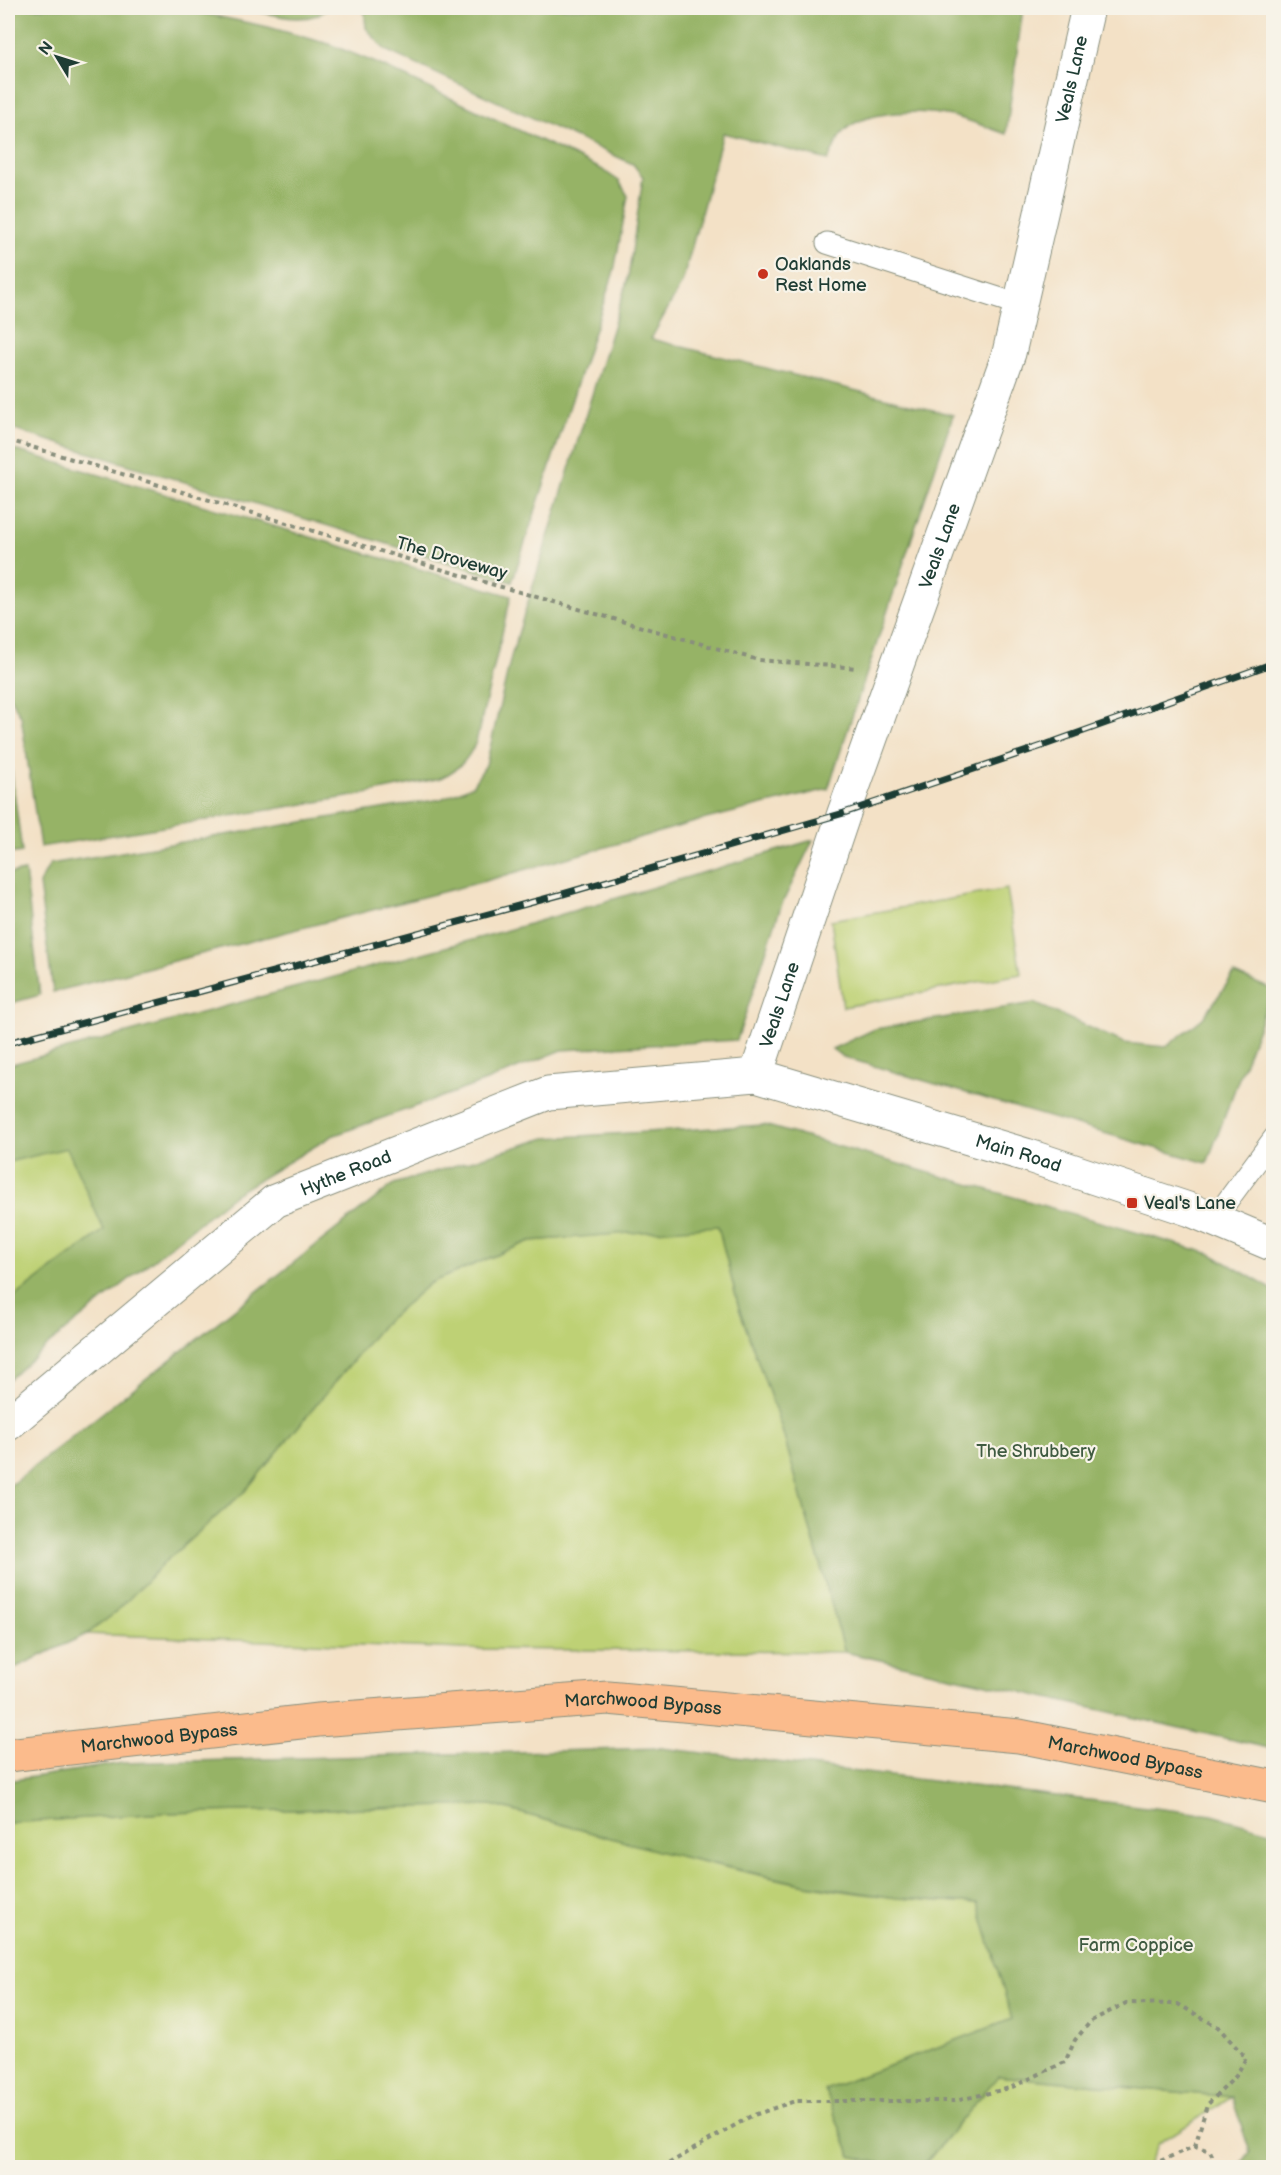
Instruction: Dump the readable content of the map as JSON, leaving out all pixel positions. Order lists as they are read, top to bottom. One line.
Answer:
{"streets":{"main road":["Marchwood Bypass"],"street":["Veals Lane","Main Road","Hythe Road"],"path":["The Droveway"]},"crossings":[["Veals Lane","The Droveway"],["Veals Lane","Main Road"],["Veals Lane","Hythe Road"],["Main Road","Hythe Road"]],"parks":["The Shrubbery","Farm Coppice"],"places":{"other":["Oaklands Rest Home"],"transit":["Veal's Lane"]},"north":"top left"}
